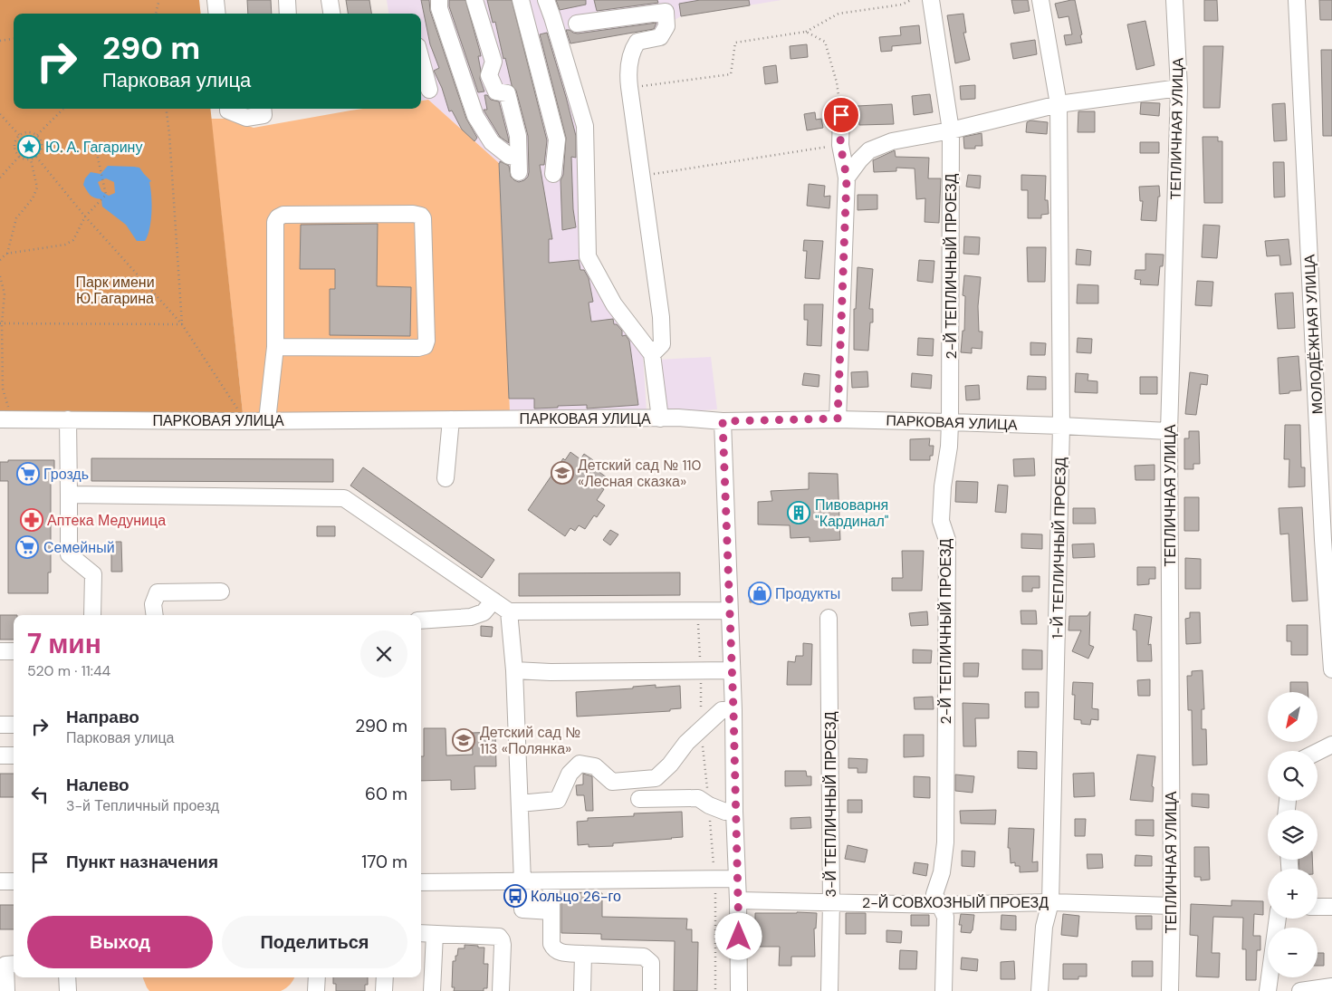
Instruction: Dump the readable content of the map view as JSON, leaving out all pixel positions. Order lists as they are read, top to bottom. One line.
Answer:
{"streets":{"street":["ТЕПЛИЧНАЯ УЛИЦА","2-Й ТЕПЛИЧНЫЙ ПРОЕЗД","МОЛОДЁЖНАЯ УЛИЦА","ПАРКОВАЯ УЛИЦА","1-Й ТЕПЛИЧНЫЙ ПРОЕЗД","3-Й ТЕПЛИЧНЫЙ ПРОЕЗД","2-Й СОВХОЗНЫЙ ПРОЕЗД"]},"crossings":[["ТЕПЛИЧНАЯ УЛИЦА","ПАРКОВАЯ УЛИЦА"],["ТЕПЛИЧНАЯ УЛИЦА","2-Й СОВХОЗНЫЙ ПРОЕЗД"],["2-Й ТЕПЛИЧНЫЙ ПРОЕЗД","ПАРКОВАЯ УЛИЦА"],["2-Й ТЕПЛИЧНЫЙ ПРОЕЗД","2-Й СОВХОЗНЫЙ ПРОЕЗД"],["ПАРКОВАЯ УЛИЦА","1-Й ТЕПЛИЧНЫЙ ПРОЕЗД"],["1-Й ТЕПЛИЧНЫЙ ПРОЕЗД","2-Й СОВХОЗНЫЙ ПРОЕЗД"],["3-Й ТЕПЛИЧНЫЙ ПРОЕЗД","2-Й СОВХОЗНЫЙ ПРОЕЗД"]],"parks":["Парк имени Ю.Гагарина"],"places":{"place":["Ю. А. Гагарину"],"school or university":["Детский сад № 110 «Лесная сказка»","Детский сад № 113 «Полянка»"],"supermarket":["Гроздь","Семейный"],"building":["Пивоварня \"Кардинал\""],"pharmacy":["Аптека Медуница"],"shop":["Продукты"],"bus stop":["Кольцо 26-го"]},"north":"bottom left","page":{"turn":["290 m","Парковая улица"],"heading":["7 мин","520 m · 11:44"],"map_buttons":["+","−"],"list":[{"name":"Направо","note":"Парковая улица","value":"290 m"},{"name":"Налево","note":"3-й Тепличный проезд","value":"60 m"},{"name":"Пункт назначения","value":"170 m"}],"buttons":["Выход","Поделиться"]}}
